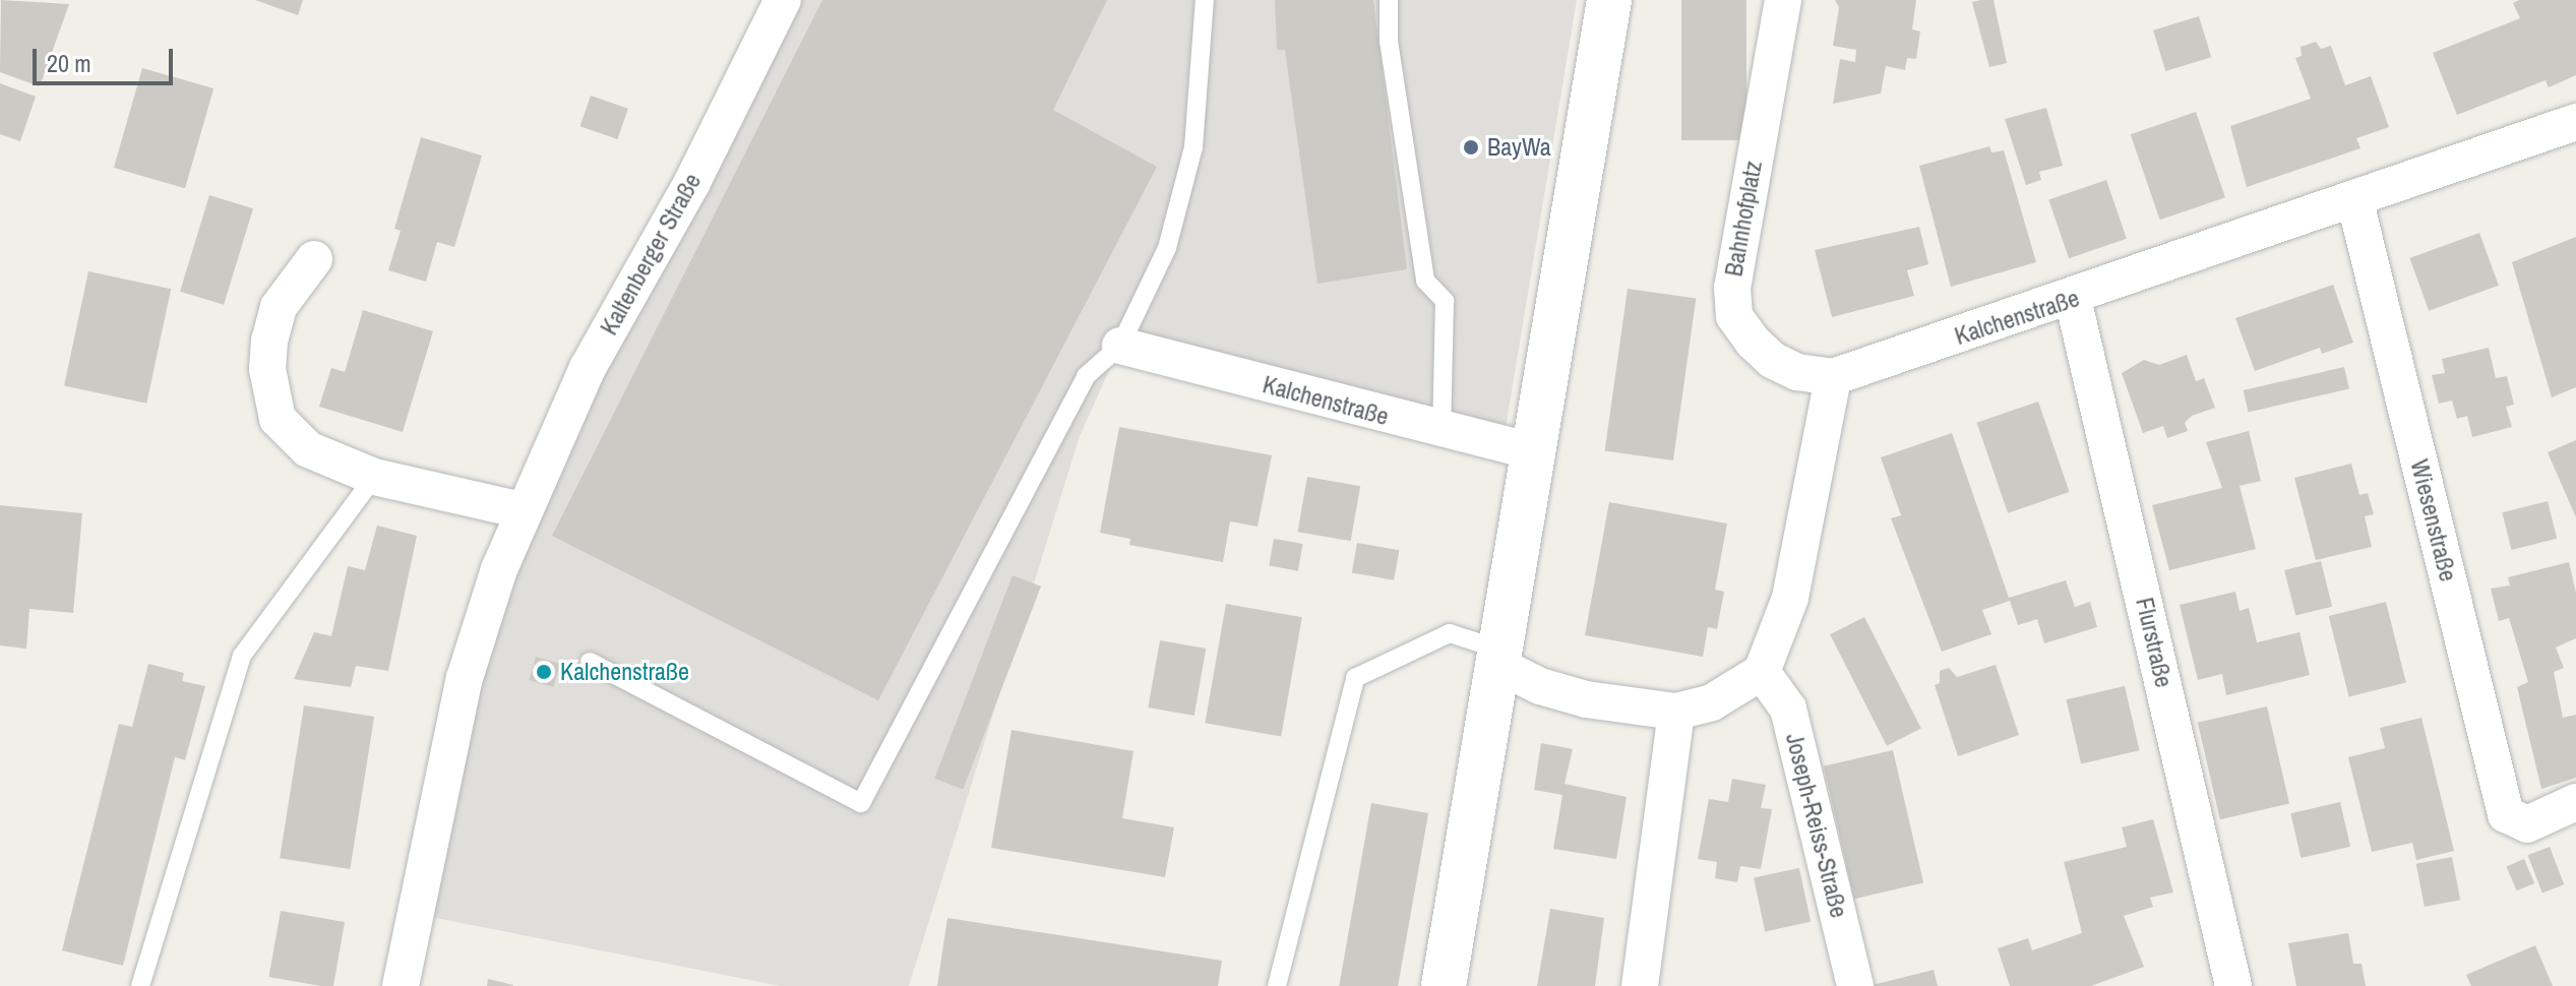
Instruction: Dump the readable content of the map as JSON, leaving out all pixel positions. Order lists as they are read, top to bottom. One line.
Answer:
{"streets":{"street":["Bahnhofplatz","Kaltenberger Straße","Kalchenstraße","Wiesenstraße","Flurstraße","Joseph-Reiss-Straße"]},"crossings":[["Bahnhofplatz","Kalchenstraße"],["Kalchenstraße","Wiesenstraße"],["Kalchenstraße","Flurstraße"]],"places":["BayWa","Kalchenstraße"],"scale_bar":"20 m"}
